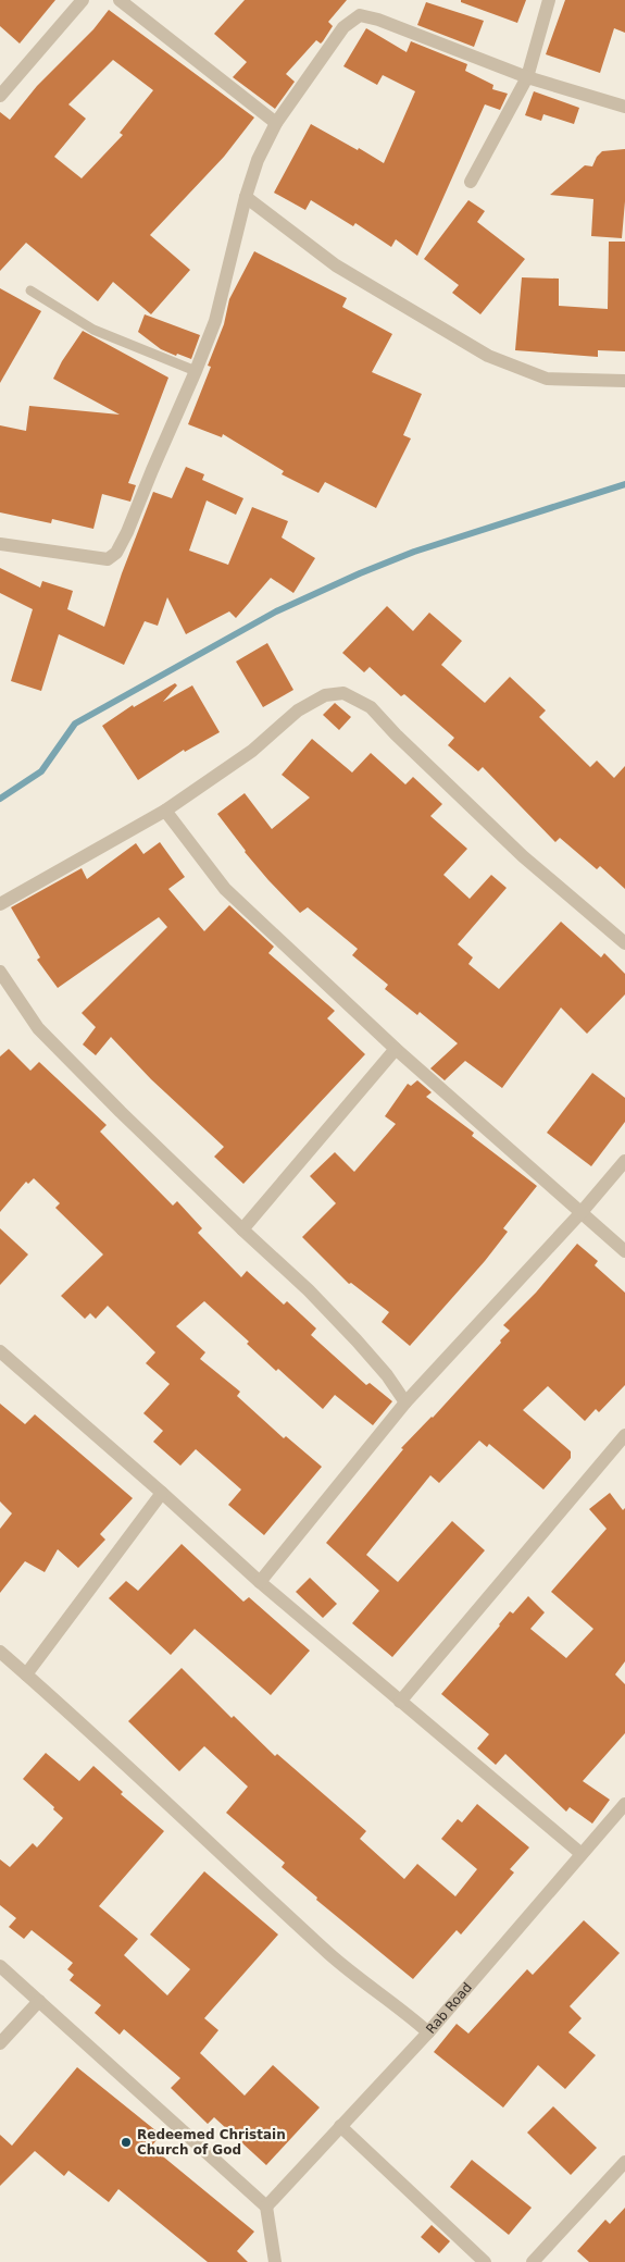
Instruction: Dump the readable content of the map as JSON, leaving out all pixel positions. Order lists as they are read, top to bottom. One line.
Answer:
{"streets":{"street":["Rab Road"]},"places":["Redeemed Christain Church of God"]}
